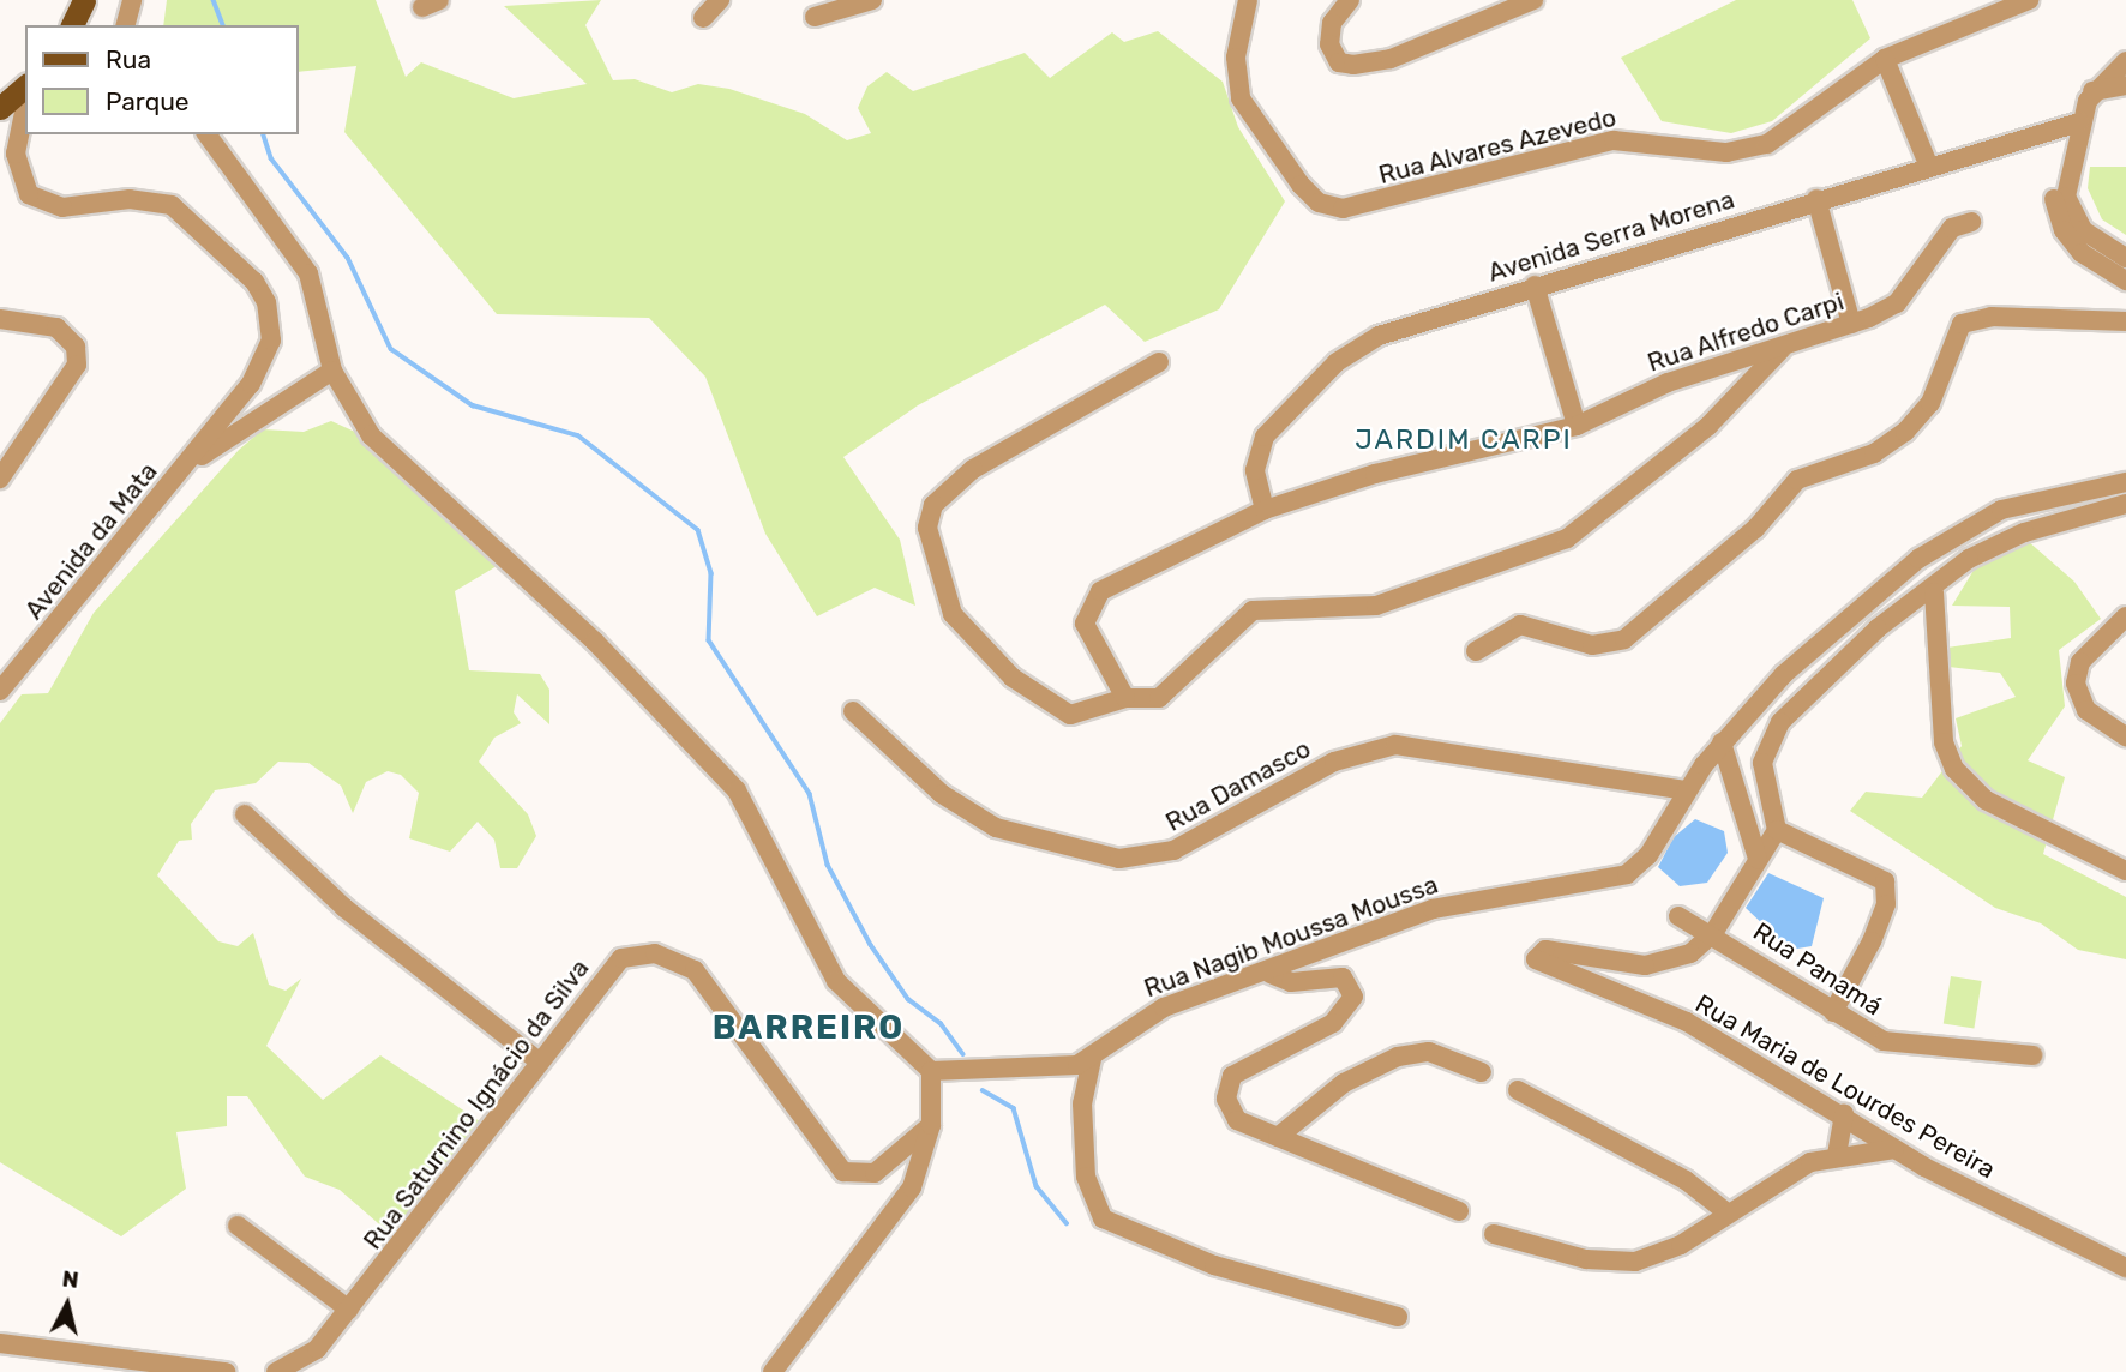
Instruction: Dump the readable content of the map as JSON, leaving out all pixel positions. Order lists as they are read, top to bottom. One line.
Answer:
{"streets":{"street":["Rua Alvares Azevedo","Avenida Serra Morena","Rua Alfredo Carpi","Avenida da Mata","Rua Damasco","Rua Nagib Moussa Moussa","Rua Panamá","Rua Maria de Lourdes Pereira","Rua Saturnino Ignácio da Silva"]},"crossings":[["Avenida Serra Morena","Rua Alfredo Carpi"],["Rua Damasco","Rua Nagib Moussa Moussa"],["Rua Panamá","Rua Maria de Lourdes Pereira"]],"districts":["JARDIM CARPI","BARREIRO"],"legend":["Rua","Parque"],"north":"top"}
